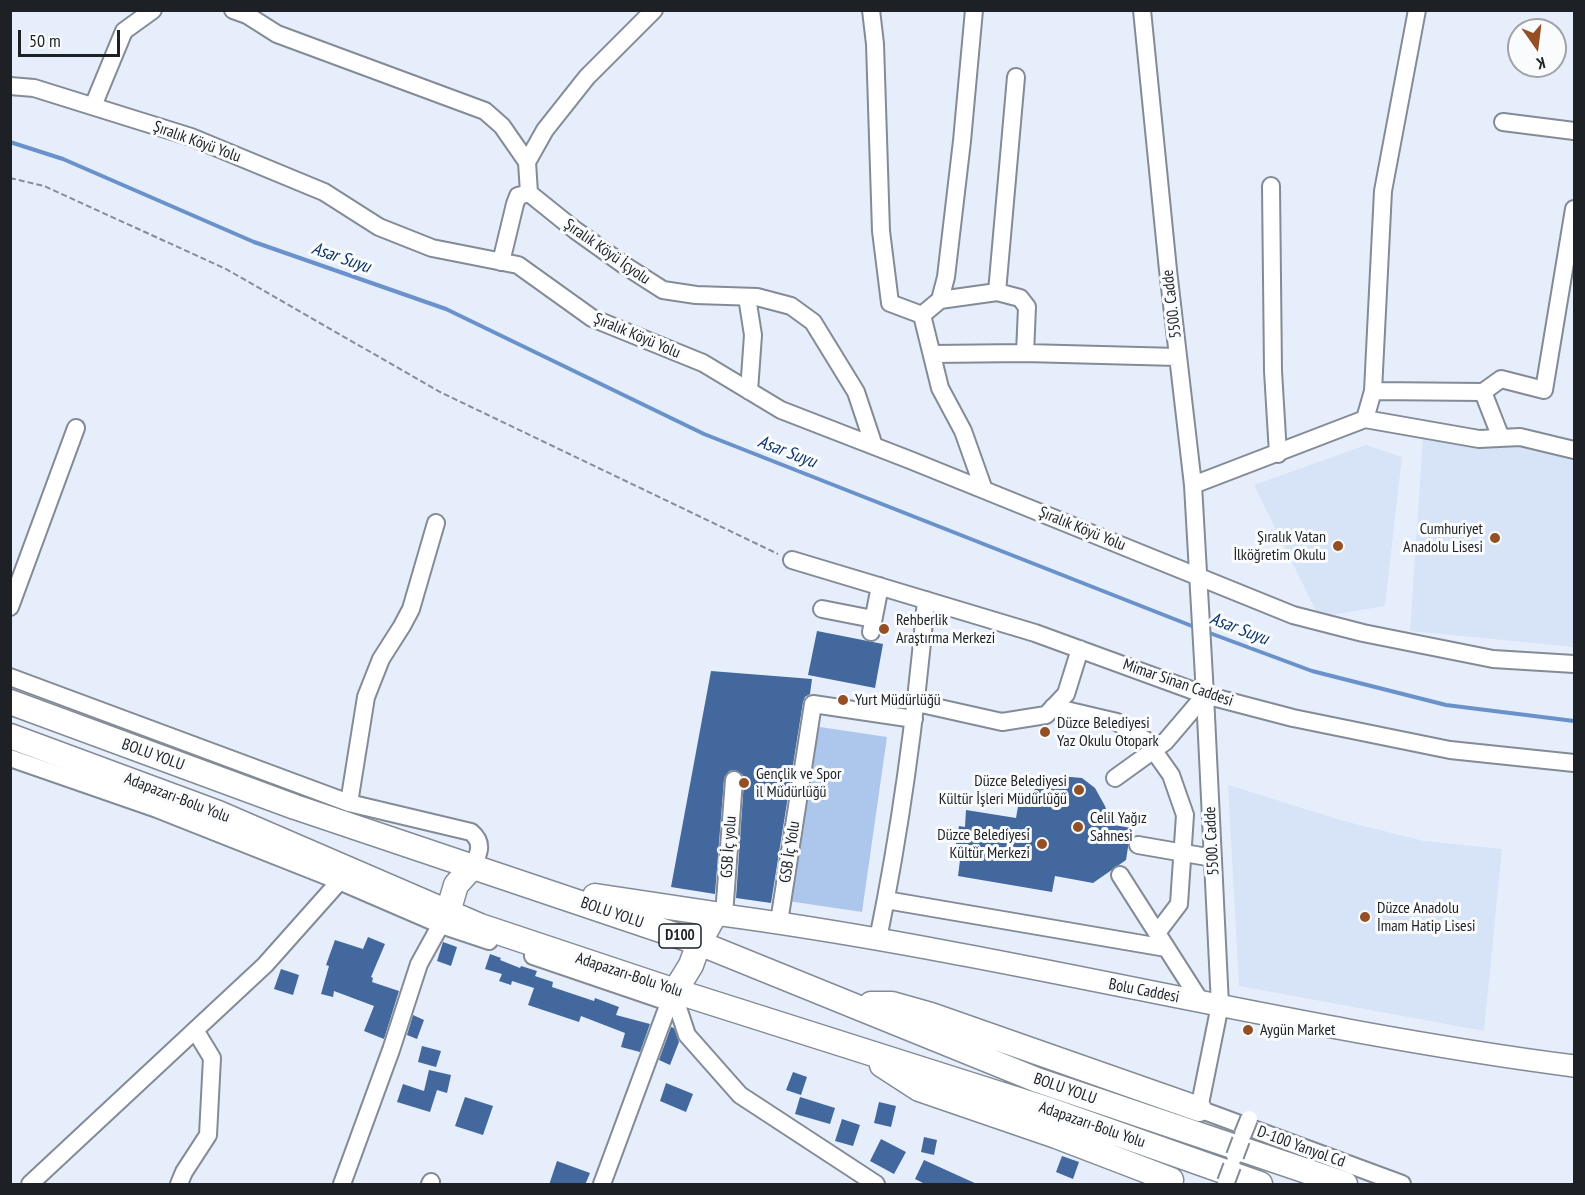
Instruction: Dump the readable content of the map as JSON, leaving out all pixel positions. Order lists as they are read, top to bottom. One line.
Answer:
{"streets":{"highway":["BOLU YOLU","Adapazarı-Bolu Yolu","D100"],"main road":["Bolu Caddesi"],"street":["Şıralık Köyü Yolu","Şıralık Köyü İçyolu","5500. Cadde","Mimar Sinan Caddesi","GSB İç yolu","GSB İç Yolu","D-100 Yanyol Cd"]},"crossings":[["Şıralık Köyü Yolu","Şıralık Köyü İçyolu"],["Şıralık Köyü Yolu","5500. Cadde"],["5500. Cadde","Mimar Sinan Caddesi"],["5500. Cadde","Bolu Caddesi"],["5500. Cadde","D-100 Yanyol Cd"],["GSB İç yolu","Bolu Caddesi"],["GSB İç Yolu","Bolu Caddesi"]],"water":["Asar Suyu"],"places":["Cumhuriyet Anadolu Lisesi","Şıralık Vatan İlköğretim Okulu","Rehberlik Araştırma Merkezi","Yurt Müdürlüğü","Düzce Belediyesi Yaz Okulu Otopark","Gençlik ve Spor il Müdürlüğü","Düzce Belediyesi Kültür İşleri Müdürlüğü","Celil Yağız Sahnesi","Düzce Belediyesi Kültür Merkezi","Düzce Anadolu İmam Hatip Lisesi","Aygün Market"],"scale_bar":"50 m","north":"bottom"}
